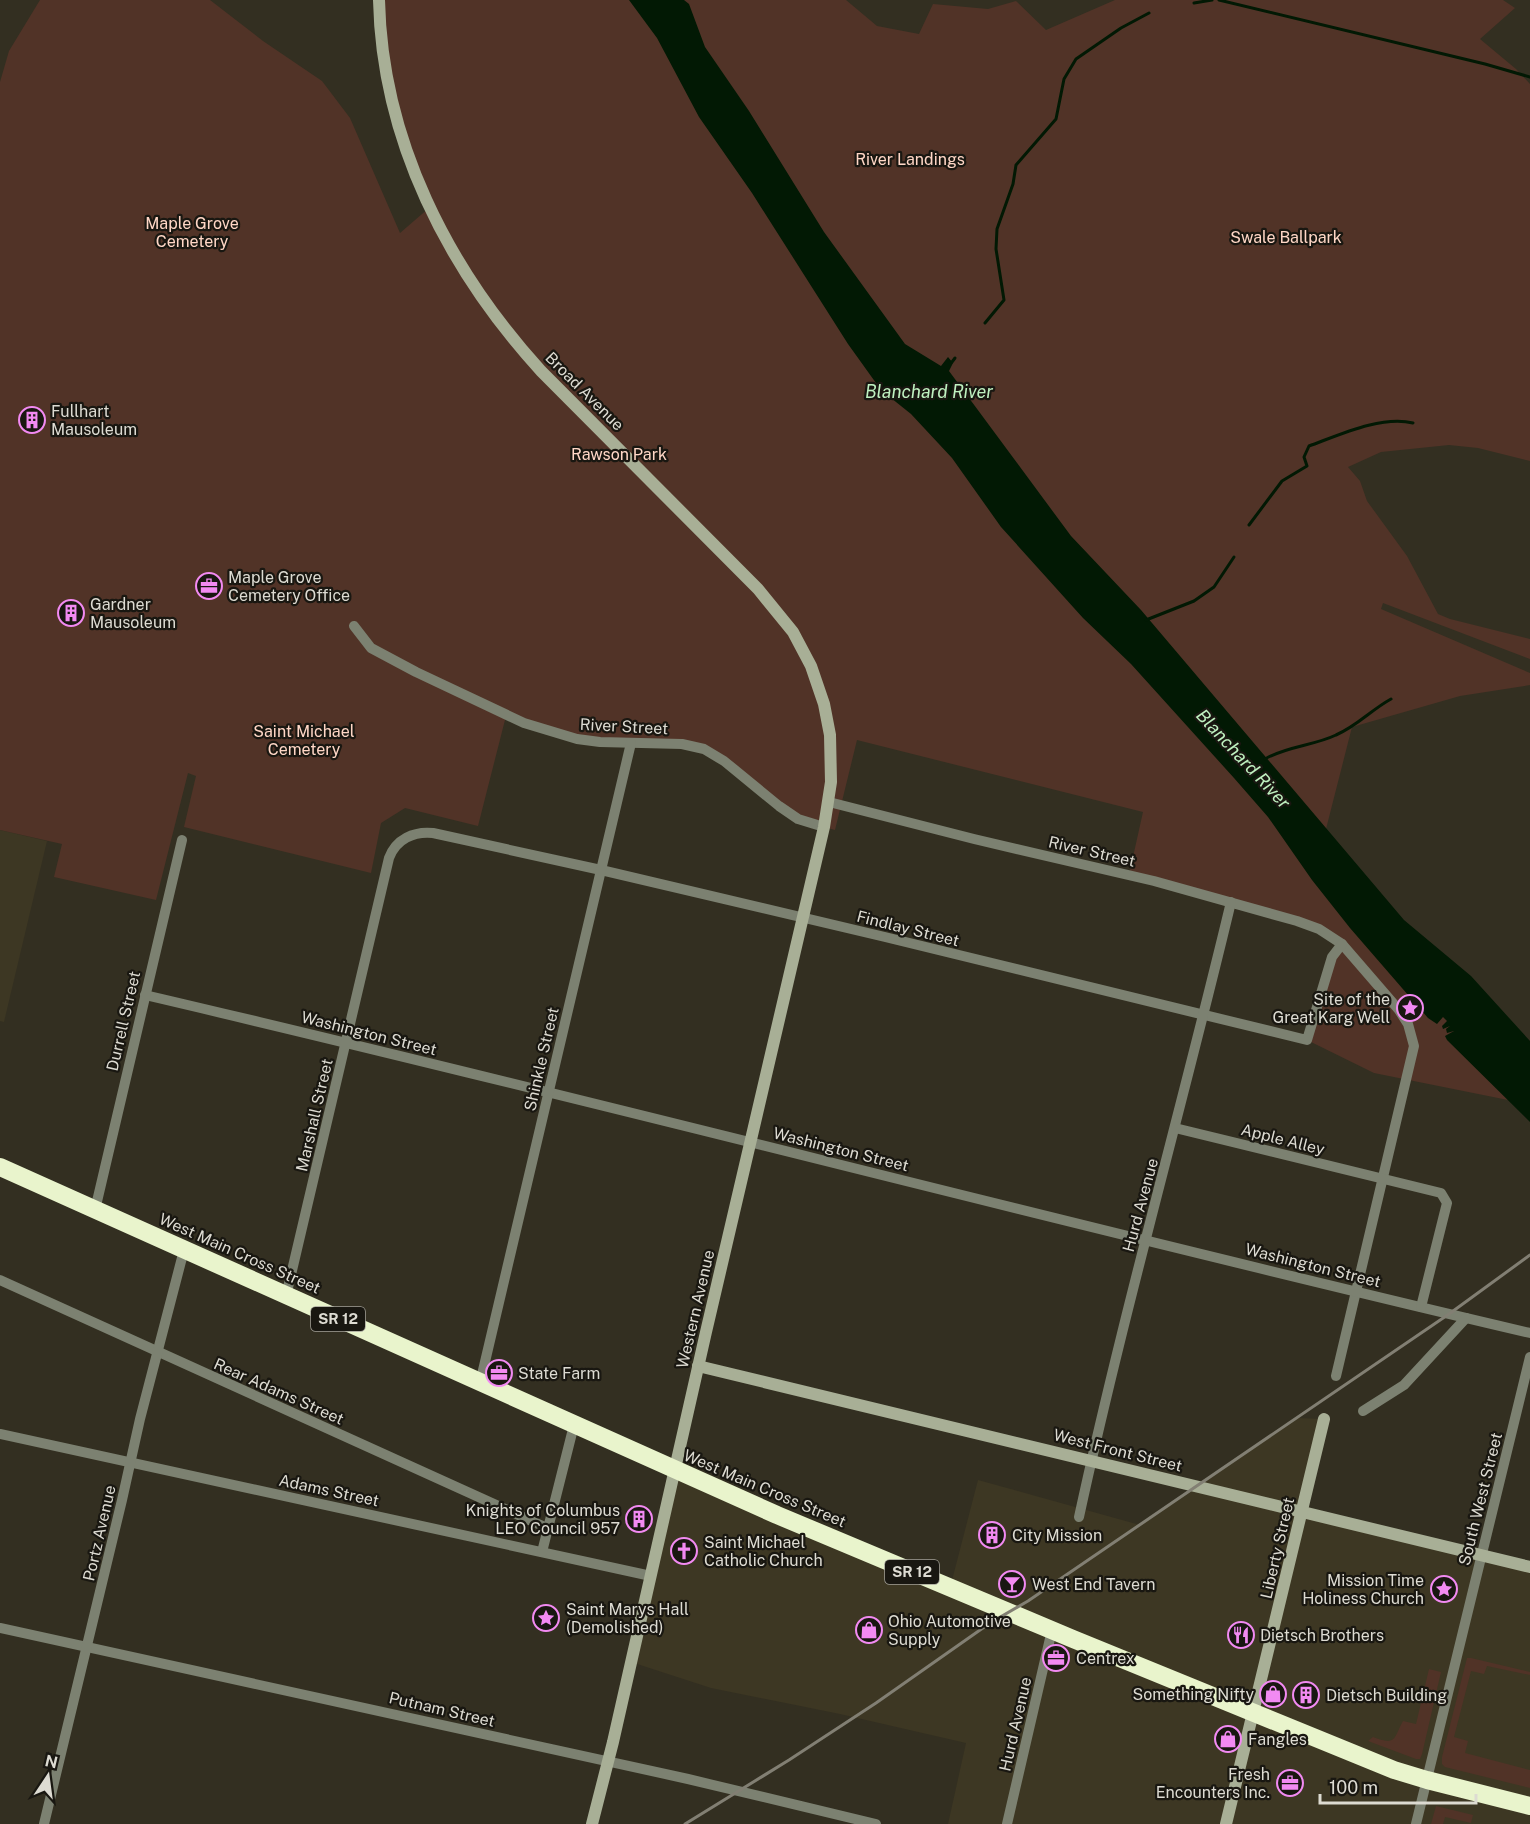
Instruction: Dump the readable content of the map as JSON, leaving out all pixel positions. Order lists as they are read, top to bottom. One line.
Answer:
{"streets":{"highway":["West Main Cross Street","SR 12"],"main road":["Broad Avenue","Western Avenue","West Front Street","Liberty Street"],"street":["River Street","Findlay Street","Durrell Street","Washington Street","Shinkle Street","Marshall Street","Apple Alley","Hurd Avenue","Rear Adams Street","Adams Street","South West Street","Portz Avenue","Putnam Street"]},"crossings":[["Broad Avenue","River Street"],["Broad Avenue","Western Avenue"],["River Street","Findlay Street"],["River Street","Shinkle Street"],["River Street","Hurd Avenue"],["River Street","Western Avenue"],["Findlay Street","Shinkle Street"],["Findlay Street","Marshall Street"],["Findlay Street","Hurd Avenue"],["Findlay Street","Western Avenue"],["Durrell Street","Washington Street"],["Durrell Street","West Main Cross Street"],["Washington Street","Shinkle Street"],["Washington Street","Marshall Street"],["Washington Street","Apple Alley"],["Washington Street","Hurd Avenue"],["Washington Street","Western Avenue"],["Shinkle Street","West Main Cross Street"],["Marshall Street","West Main Cross Street"],["Apple Alley","Hurd Avenue"],["Hurd Avenue","West Main Cross Street"],["Hurd Avenue","West Front Street"],["West Main Cross Street","Western Avenue"],["West Main Cross Street","South West Street"],["West Main Cross Street","Portz Avenue"],["West Main Cross Street","Liberty Street"],["Western Avenue","West Front Street"],["Western Avenue","Adams Street"],["Western Avenue","Putnam Street"],["Rear Adams Street","Portz Avenue"],["West Front Street","South West Street"],["West Front Street","Liberty Street"],["Adams Street","Portz Avenue"],["Portz Avenue","Putnam Street"]],"water":["Blanchard River"],"parks":["River Landings","Maple Grove Cemetery","Swale Ballpark","Rawson Park","Saint Michael Cemetery"],"places":{"building":["Fullhart Mausoleum","Gardner Mausoleum","Knights of Columbus LEO Council 957","City Mission","Dietsch Building"],"office":["Maple Grove Cemetery Office","State Farm","Centrex","Fresh Encounters Inc."],"place":["Site of the Great Karg Well","Mission Time Holiness Church","Saint Marys Hall (Demolished)"],"church":["Saint Michael Catholic Church"],"bar":["West End Tavern"],"shop":["Ohio Automotive Supply","Something Nifty","Fangles"],"restaurant":["Dietsch Brothers"]},"scale_bar":"100 m","north":"top"}
